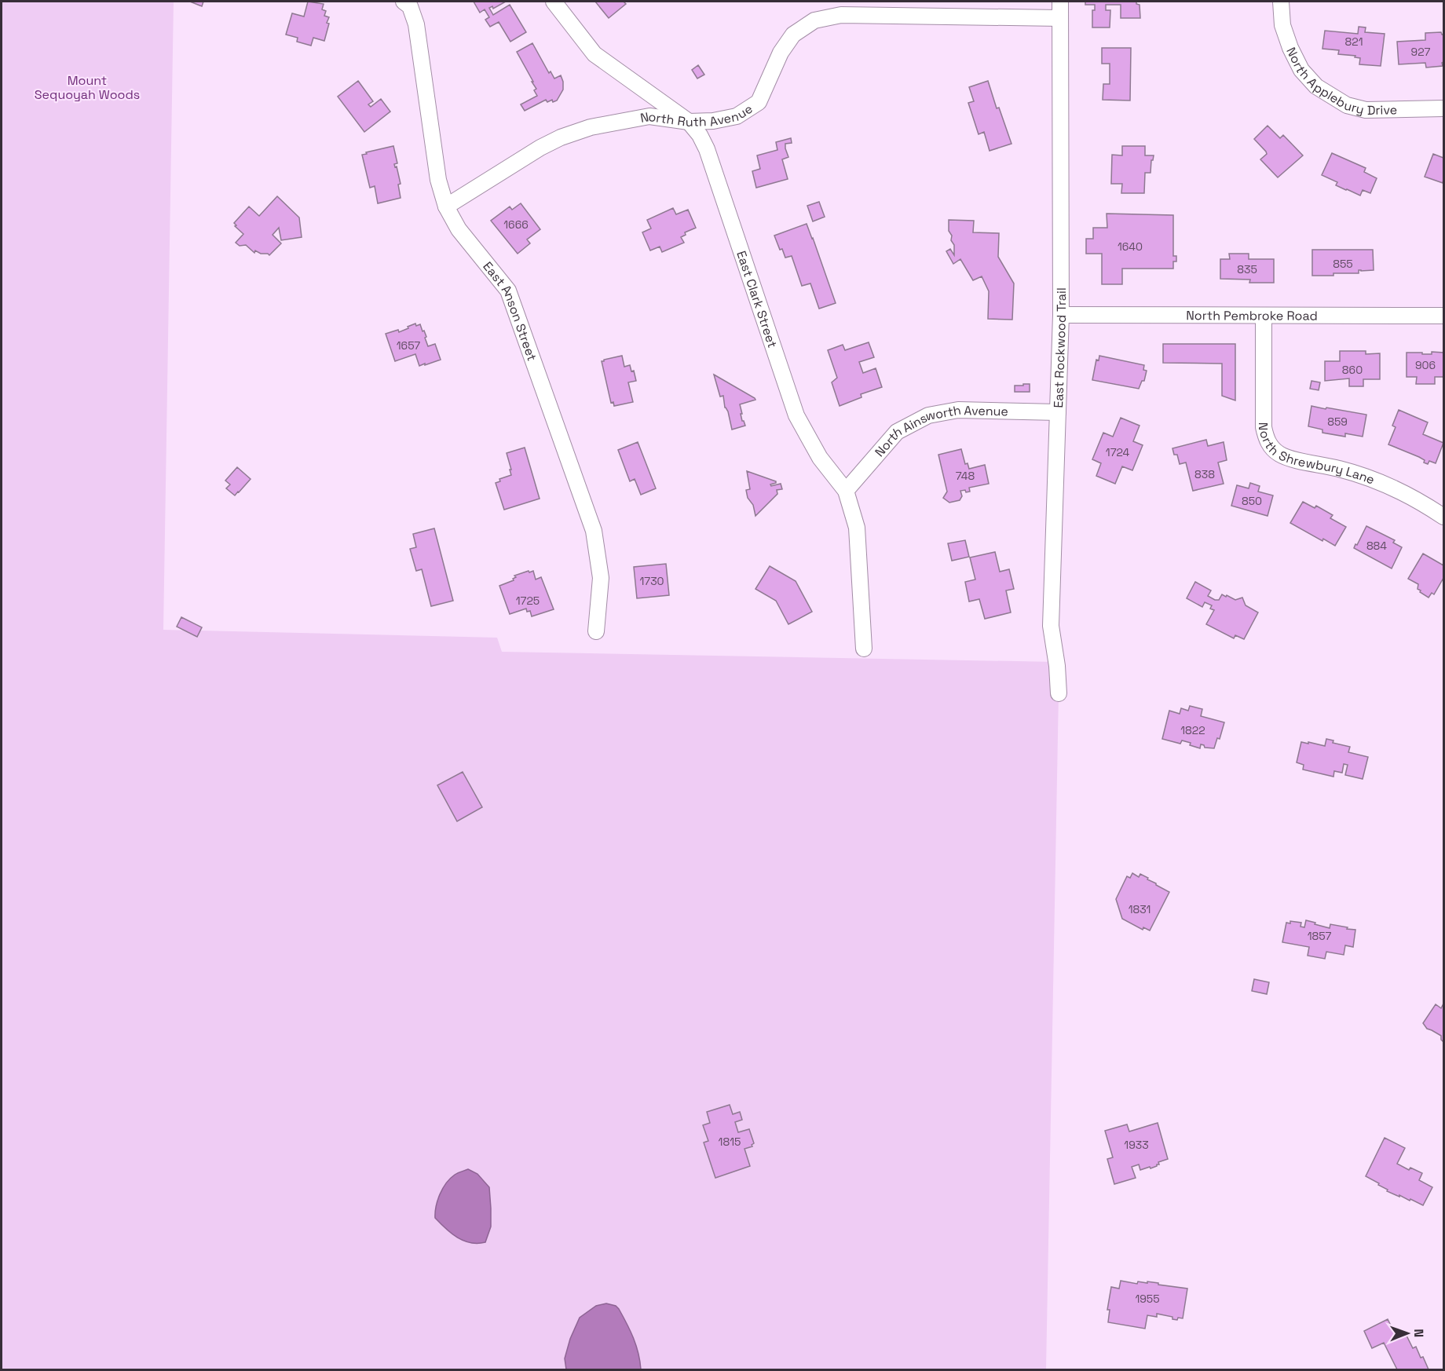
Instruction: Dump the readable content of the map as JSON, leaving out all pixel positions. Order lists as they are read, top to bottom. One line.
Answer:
{"streets":{"street":["North Applebury Drive","North Ruth Avenue","East Clark Street","East Anson Street","North Pembroke Road","East Rockwood Trail","North Ainsworth Avenue","North Shrewbury Lane"]},"crossings":[["North Ruth Avenue","East Clark Street"],["North Ruth Avenue","East Anson Street"],["North Ruth Avenue","East Rockwood Trail"],["East Clark Street","North Ainsworth Avenue"],["North Pembroke Road","East Rockwood Trail"],["North Pembroke Road","North Shrewbury Lane"],["East Rockwood Trail","North Ainsworth Avenue"]],"parks":["Mount Sequoyah Woods"],"house_numbers":["821","927","1666","1640","855","835","1657","906","860","859","1724","838","748","850","884","1730","1725","1822","1831","1857","1815","1933","1955"],"north":"right"}
